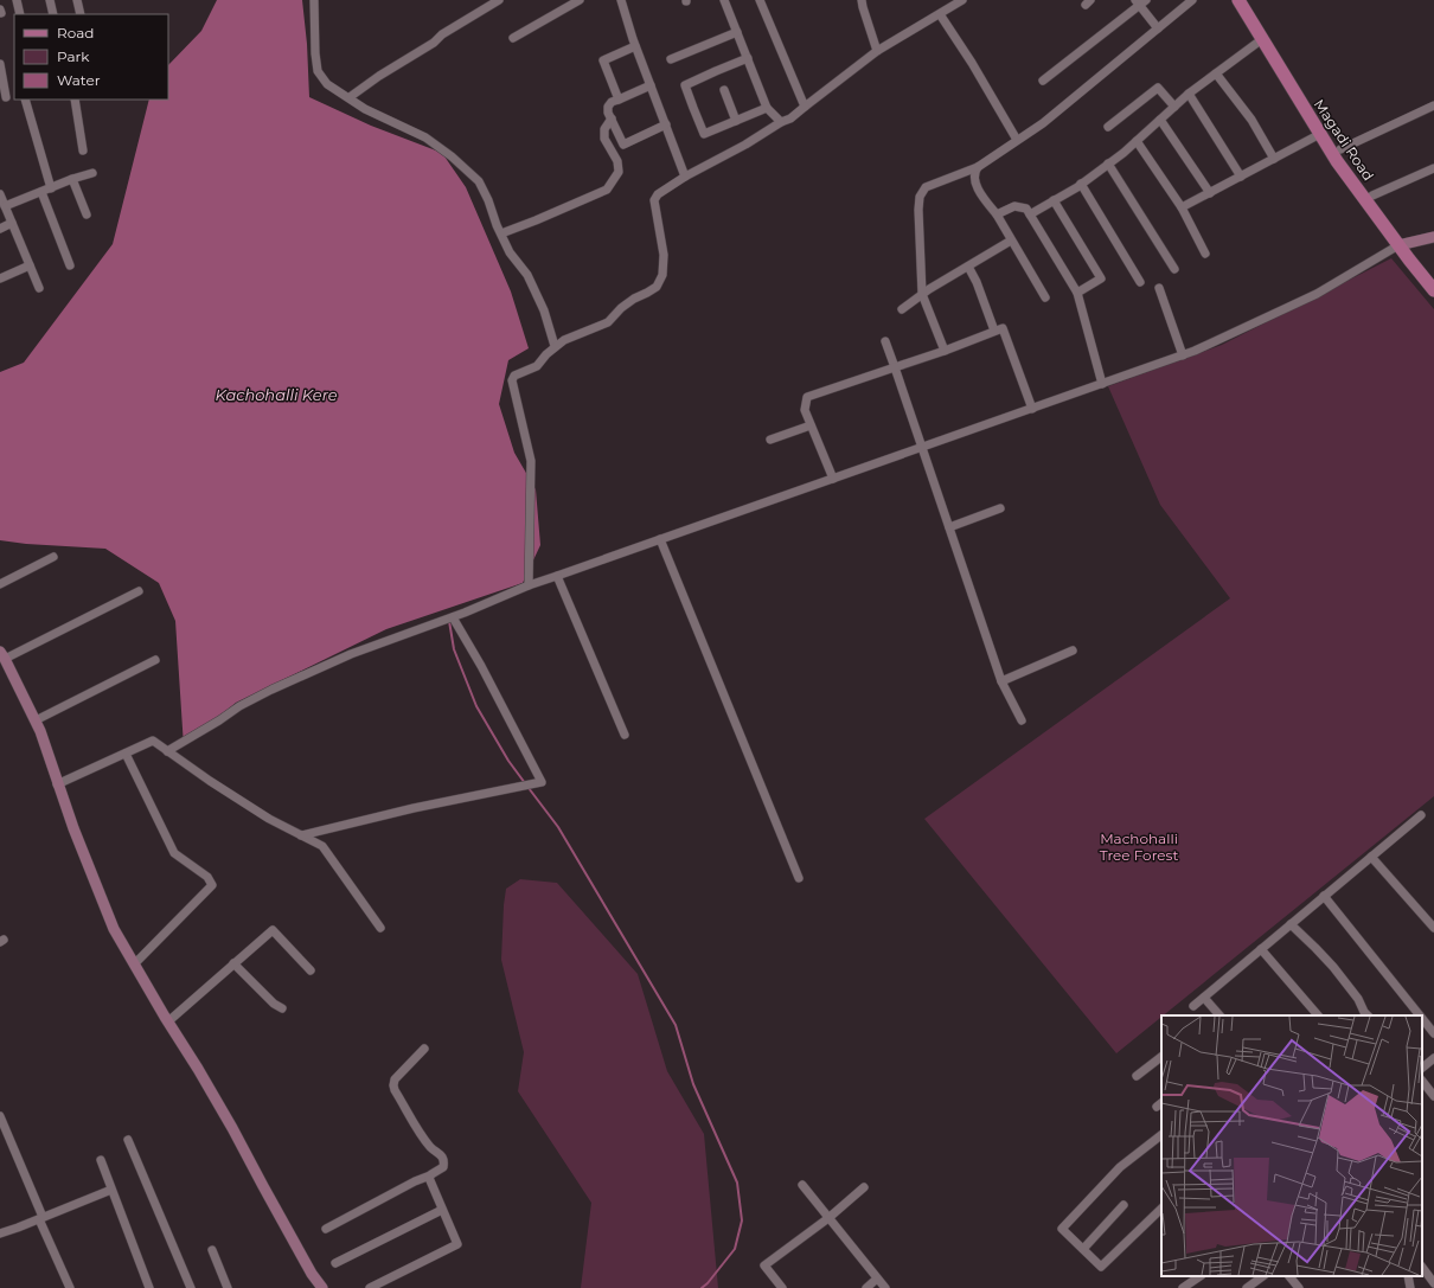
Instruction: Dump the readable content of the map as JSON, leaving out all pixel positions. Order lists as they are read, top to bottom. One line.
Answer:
{"streets":{"main road":["Magadi Road"]},"water":["Kachohalli Kere"],"parks":["Machohalli Tree Forest"],"legend":["Road","Park","Water"]}
